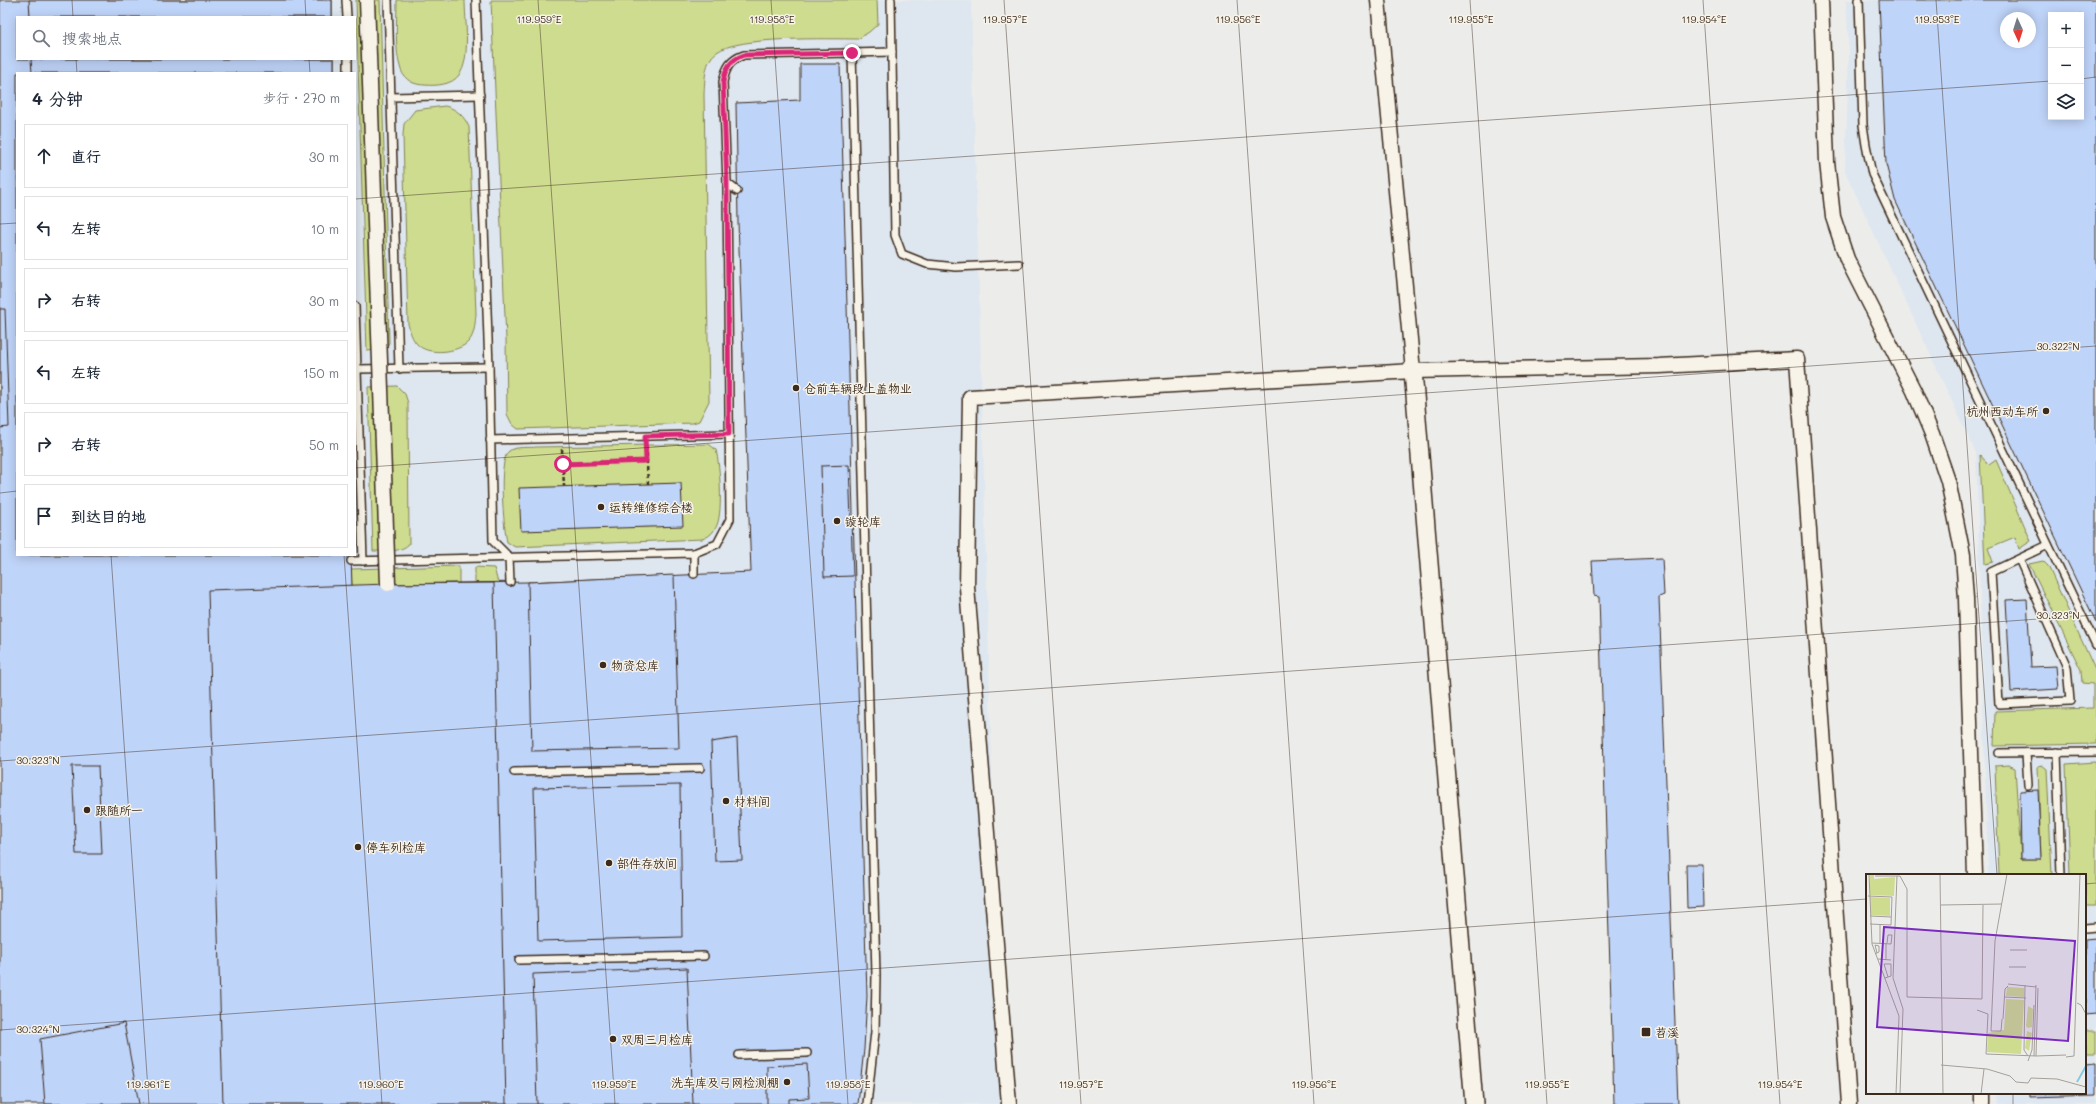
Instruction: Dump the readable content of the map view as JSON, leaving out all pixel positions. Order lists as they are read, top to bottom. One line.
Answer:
{"places":{"other":["仓前车辆段上盖物业","杭州西动车所","运转维修综合楼","镟轮库","物资总库","材料间","跟随所一","停车列检库","部件存放间","双周三月检库","洗车库及弓网检测棚"],"transit":["苕溪"]},"north":"bottom","page":{"map_buttons":["+","−"],"search":"搜索地点","heading":["4 分钟","步行 · 270 m"],"list":[["直行","30 m"],["左转","10 m"],["右转","30 m"],["左转","150 m"],["右转","50 m"],"到达目的地"]},"coordinates":["119.959°E","119.958°E","119.957°E","119.956°E","119.955°E","119.954°E","119.953°E","30.322°N","30.323°N","30.324°N","119.961°E","119.960°E"]}
